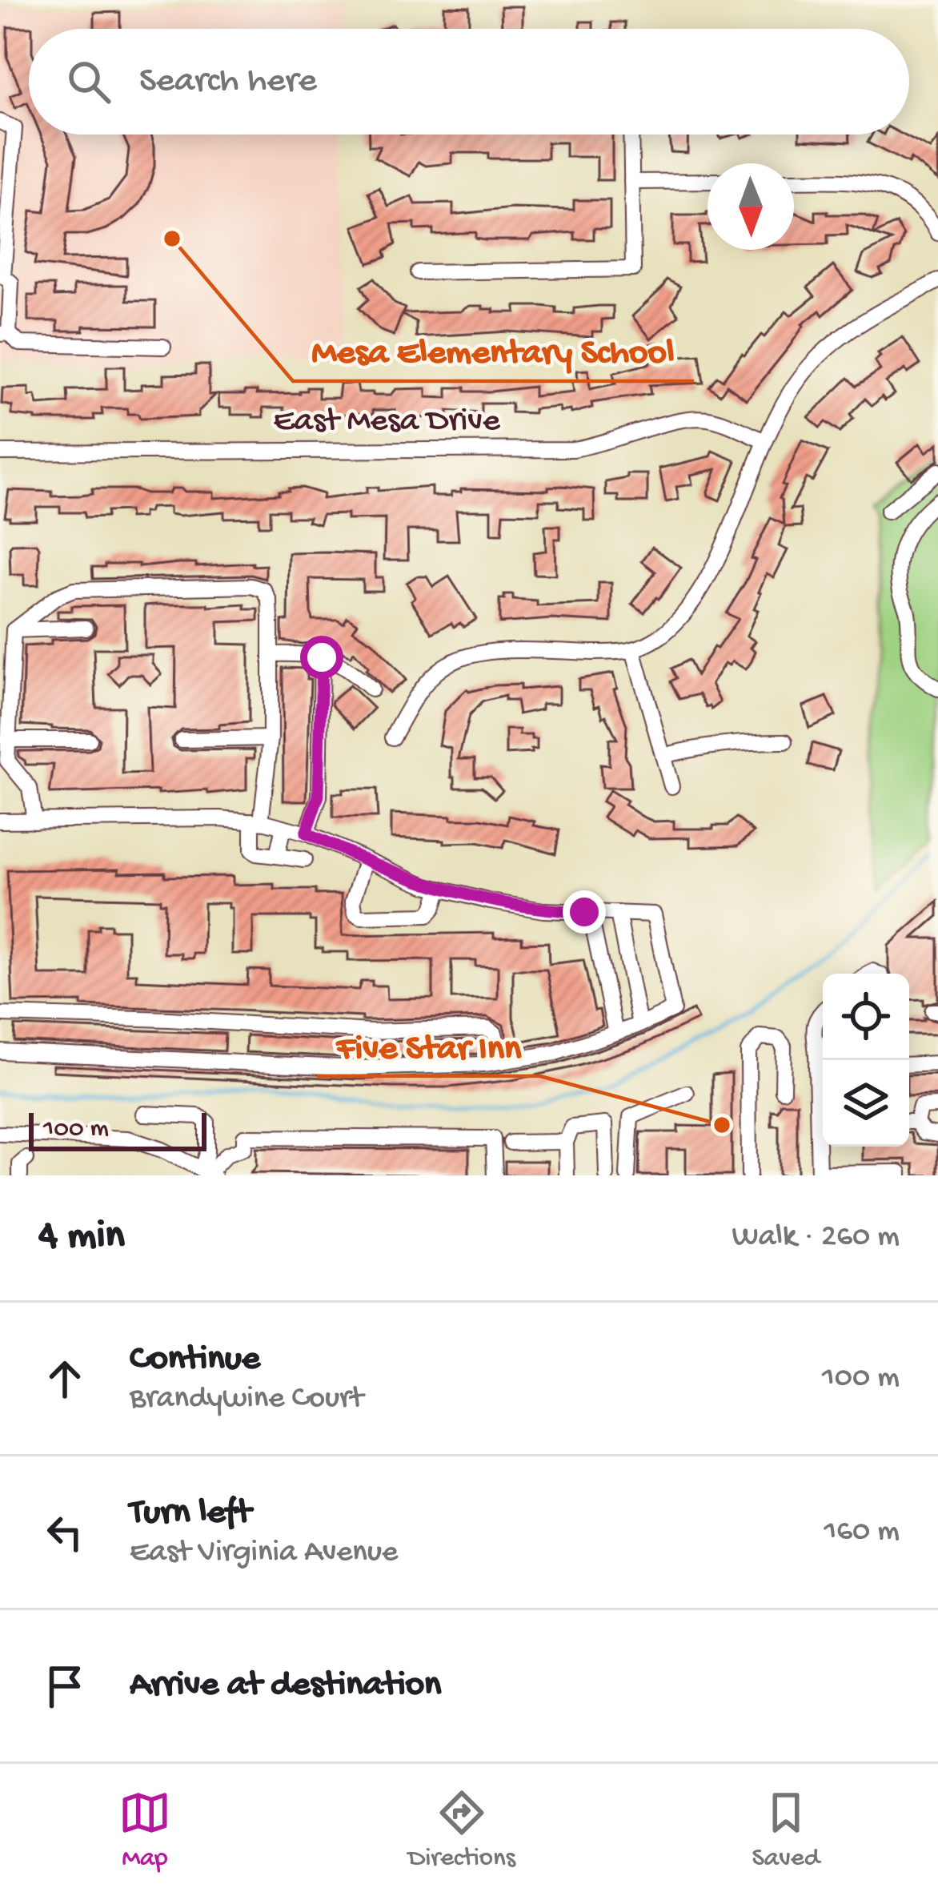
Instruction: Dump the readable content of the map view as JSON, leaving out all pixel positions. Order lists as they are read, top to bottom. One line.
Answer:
{"streets":{"street":["East Mesa Drive"]},"places":["Mesa Elementary School","Five Star Inn"],"scale_bar":"100 m","north":"bottom","page":{"search":"Search here","scale":"100 m","heading":["4 min","Walk · 260 m"],"list":[["Continue","Brandywine Court","100 m"],["Turn left","East Virginia Avenue","160 m"],"Arrive at destination"],"nav":["Map","Directions","Saved"]}}
